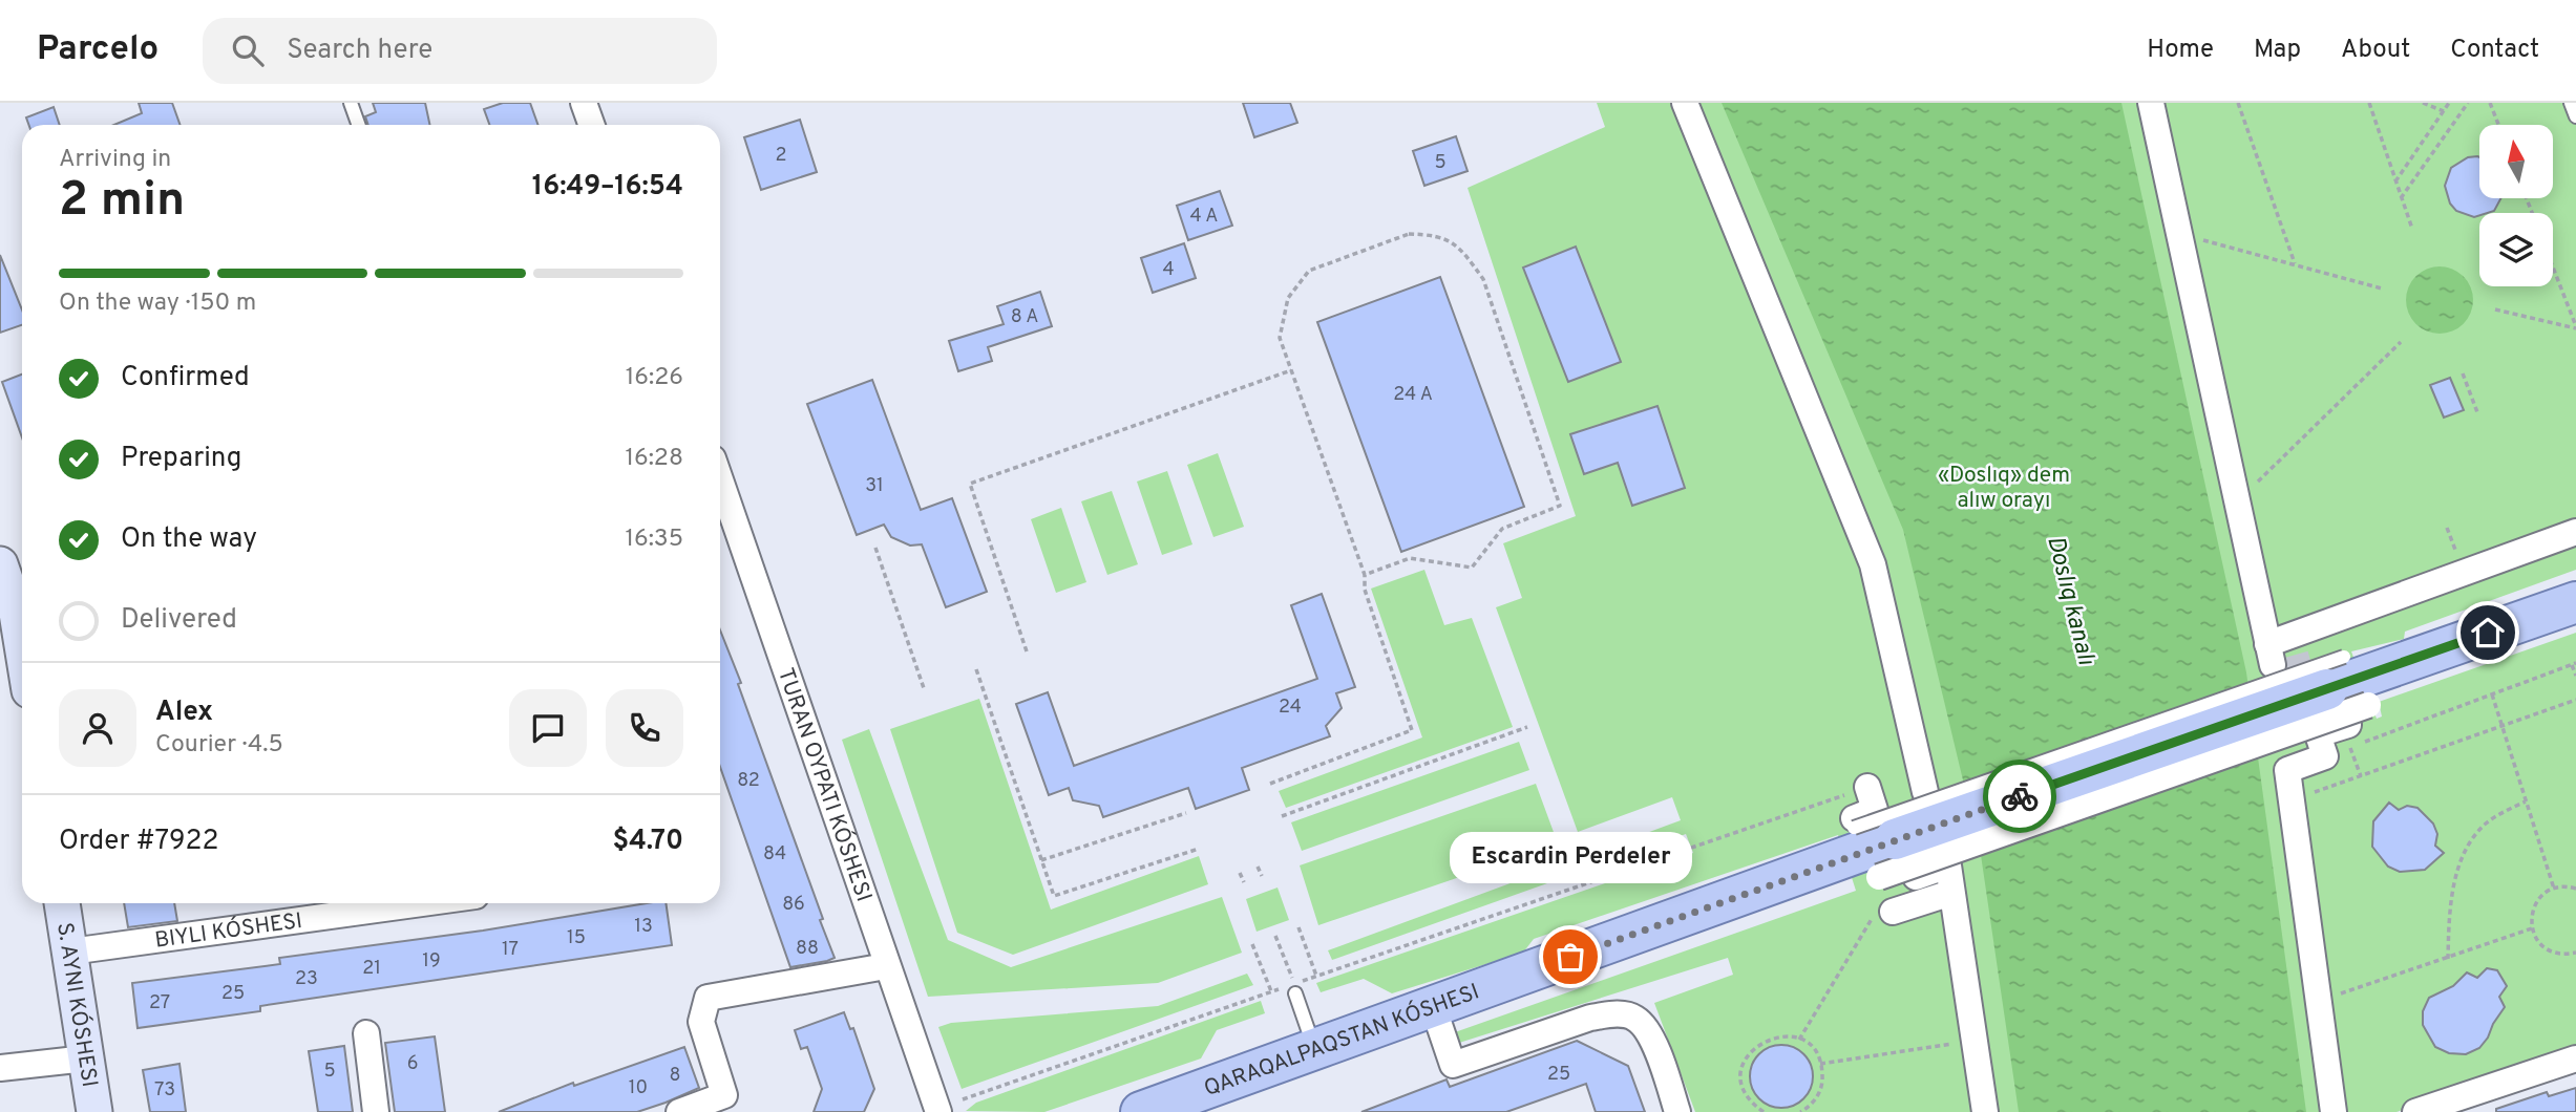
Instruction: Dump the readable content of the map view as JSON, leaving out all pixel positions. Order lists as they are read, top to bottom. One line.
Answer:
{"streets":{"main road":["QARAQALPAQSTAN KÓSHESI"],"street":["BIYLI KÓSHESI","S. AYNI KÓSHESI"]},"crossings":[["BIYLI KÓSHESI","S. AYNI KÓSHESI"]],"water":["Doslıq kanalı"],"parks":["«Doslıq» dem alıw orayı"],"places":["Escardin Perdeler"],"house_numbers":["2","5","4 А","4","8 А","24 А","31","24","82","84","86","13","15","88","17","19","21","23","25","27","6","5","25","8","10","73"],"north":"top","page":{"header":"Parcelo","search":"Search here","nav":["Home","Map","About","Contact"],"heading":["2 min","Arriving in","16:49–16:54"],"panel":["Alex","Courier · 4.5","Order #7922","$4.70"],"bar":"On the way · 150 m","list":[["Confirmed","16:26"],["Preparing","16:28"],["On the way","16:35"],"Delivered"],"bubble":"Escardin Perdeler"}}
